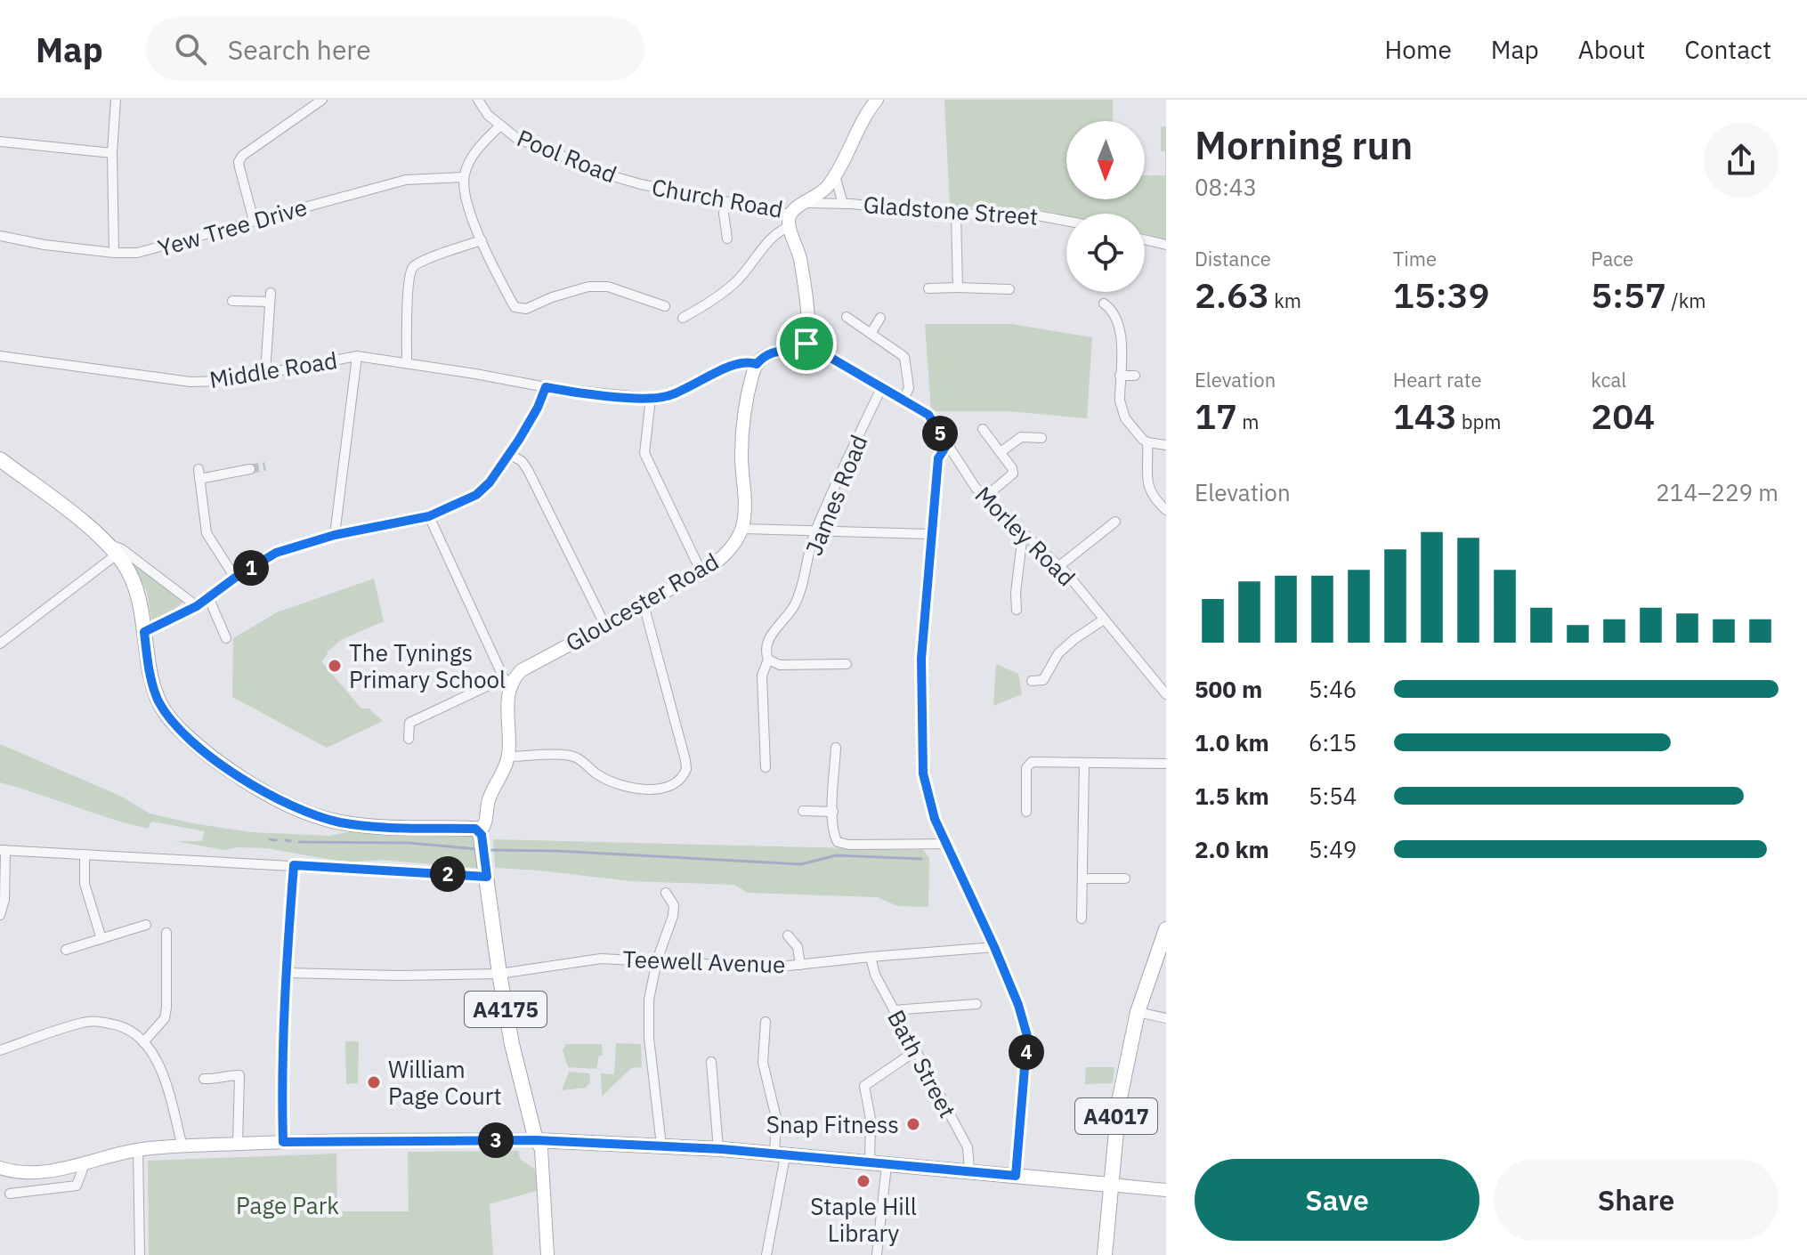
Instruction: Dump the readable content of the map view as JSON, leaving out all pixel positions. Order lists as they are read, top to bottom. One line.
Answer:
{"streets":{"main road":["A4175","A4017"],"street":["Pool Road","Church Road","Gladstone Street","Yew Tree Drive","Middle Road","James Road","Morley Road","Gloucester Road","Teewell Avenue","Bath Street"]},"crossings":[["Pool Road","Church Road"],["Church Road","Gladstone Street"],["James Road","Morley Road"],["Teewell Avenue","A4175"],["Teewell Avenue","Bath Street"]],"parks":["Page Park"],"places":["The Tynings Primary School","William Page Court","Snap Fitness","Staple Hill Library"],"north":"bottom","page":{"header":"Map","search":"Search here","nav":["Home","Map","About","Contact"],"heading":["Morning run","08:43"],"stats":[["Distance","2.63 km"],["Time","15:39"],["Pace","5:57 /km"],["Elevation","17 m"],["Heart rate","143 bpm"],["kcal","204"]],"pins":["5","1","2","4","3"],"chart":["Elevation","214–229 m"],"list":[{"name":"500 m","note":"5:46"},{"name":"1.0 km","note":"6:15"},{"name":"1.5 km","note":"5:54"},{"name":"2.0 km","note":"5:49"}],"buttons":["Save","Share"]}}
